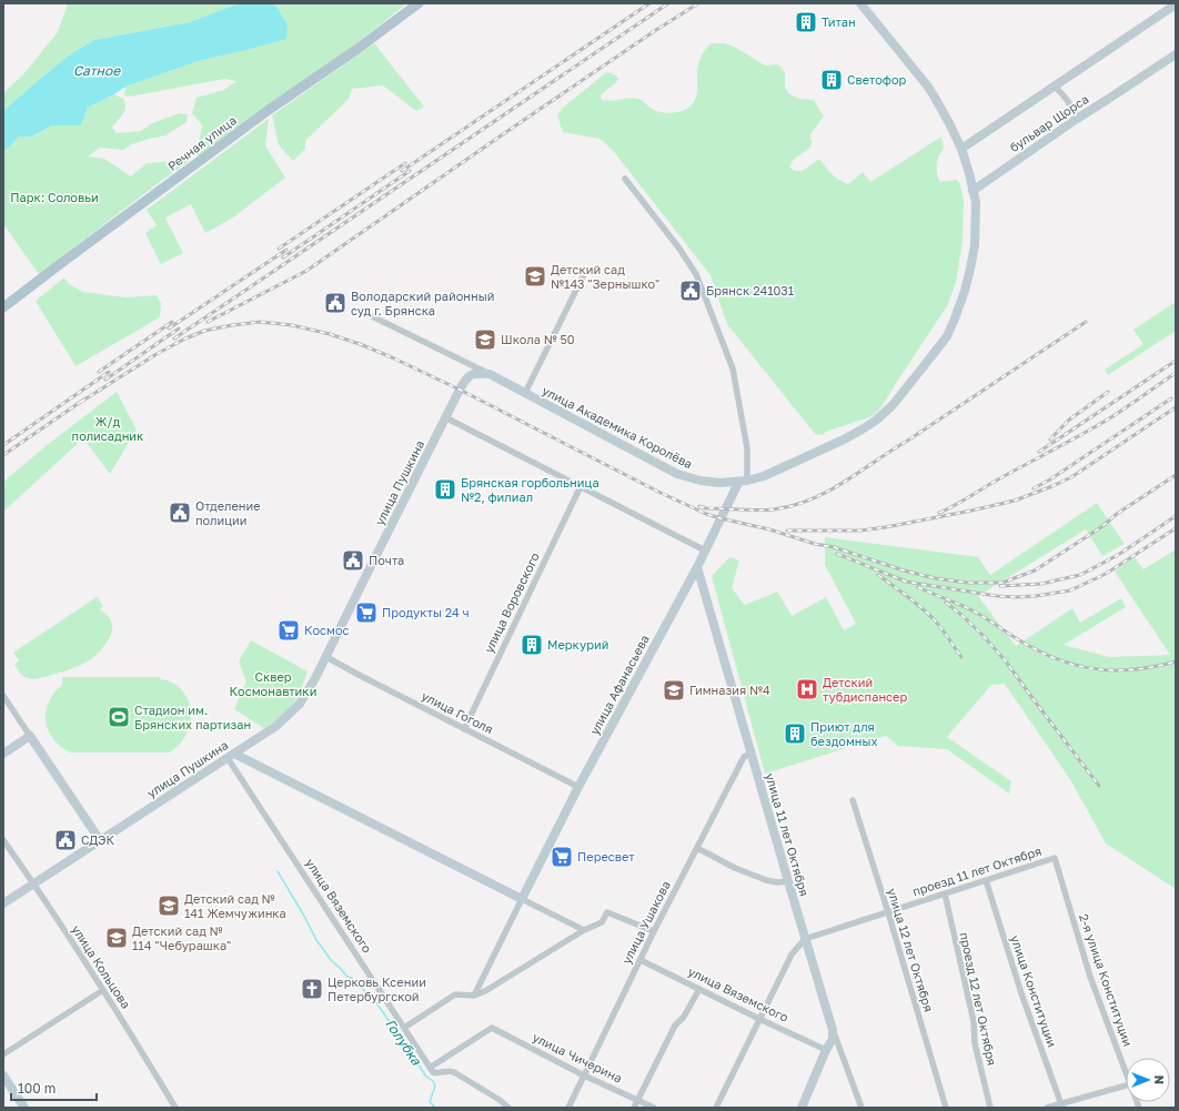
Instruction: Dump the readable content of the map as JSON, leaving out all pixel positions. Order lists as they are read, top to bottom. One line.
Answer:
{"streets":{"main road":["Речная улица"],"street":["бульвар Щорса","улица Академика Королёва","улица Пушкина","улица Воровского","улица Афанасьева","улица Гоголя","улица 11 лет Октября","проезд 11 лет Октября","улица Вяземского","улица Ушакова","улица 12 лет Октября","улица Кольцова","2-я улица Конституции","улица Конституции","проезд 12 лет Октября","улица Чичерина"]},"crossings":[["бульвар Щорса","улица Академика Королёва"],["улица Академика Королёва","улица Афанасьева"],["улица Пушкина","улица Гоголя"],["улица Пушкина","улица Вяземского"],["улица Пушкина","улица Кольцова"],["улица Воровского","улица Гоголя"],["улица Афанасьева","улица Гоголя"],["улица Афанасьева","улица 11 лет Октября"],["улица 11 лет Октября","проезд 11 лет Октября"],["улица 11 лет Октября","улица Ушакова"],["проезд 11 лет Октября","улица 12 лет Октября"],["проезд 11 лет Октября","2-я улица Конституции"],["проезд 11 лет Октября","улица Конституции"],["проезд 11 лет Октября","проезд 12 лет Октября"],["улица Вяземского","улица Ушакова"],["улица Вяземского","улица Чичерина"],["улица Ушакова","улица Чичерина"]],"water":["Сатное","Голубка"],"parks":["Парк: Соловьи","Ж/д полисадник","Сквер Космонавтики"],"places":{"building":["Титан","Светофор","Брянская горбольница №2, филиал","Меркурий","Приют для бездомных"],"school or university":["Детский сад №143 \"Зернышко\"","Школа № 50","Гимназия №4","Детский сад № 141 Жемчужинка","Детский сад № 114 \"Чебурашка\""],"public building":["Брянск 241031","Володарский районный суд г. Брянска","Отделение полиции","Почта","СДЭК"],"supermarket":["Продукты 24 ч","Космос","Пересвет"],"hospital":["Детский тубдиспансер"],"sports":["Стадион им. Брянских партизан"],"church":["Церковь Ксении Петербургской"]},"scale_bar":"100 m","north":"right"}
